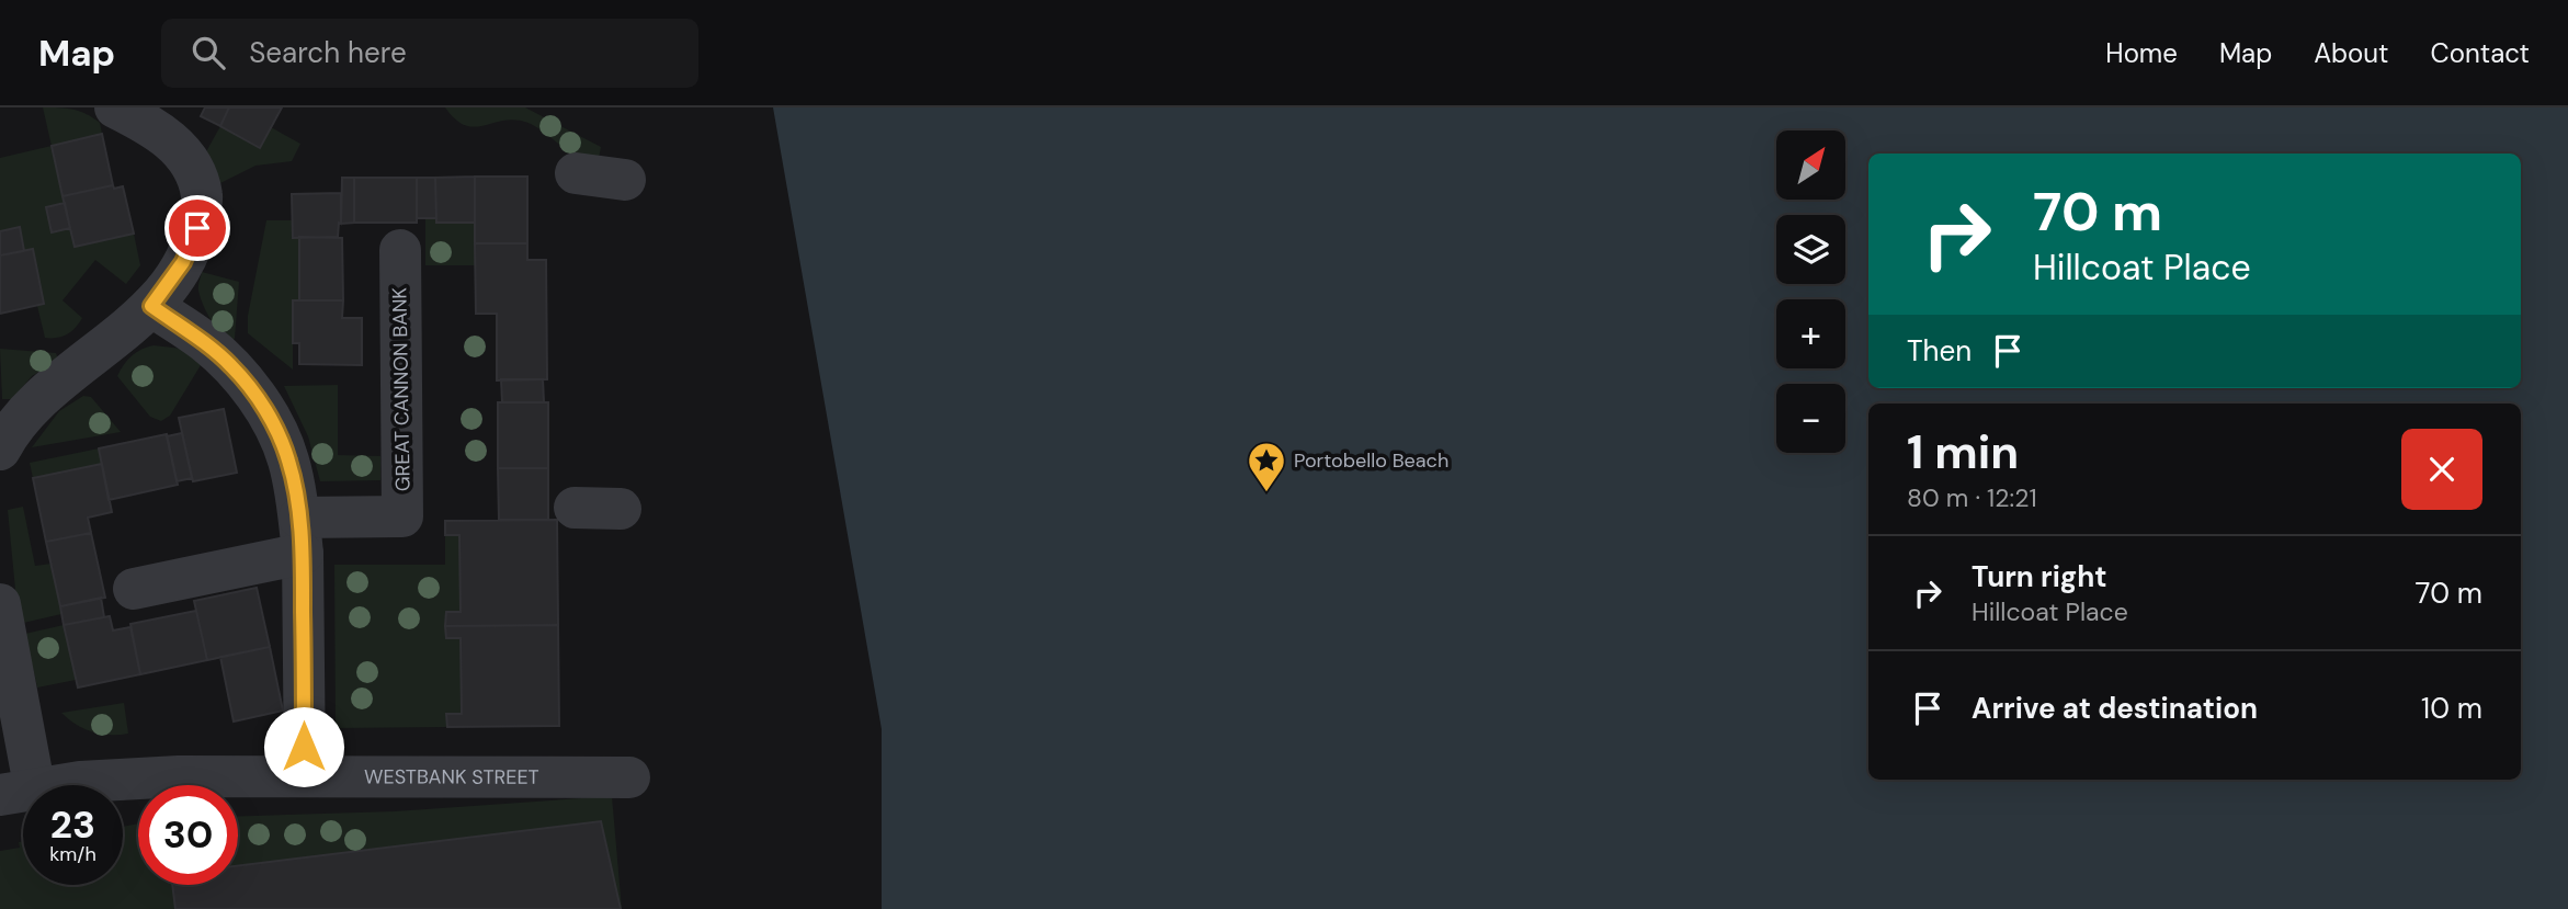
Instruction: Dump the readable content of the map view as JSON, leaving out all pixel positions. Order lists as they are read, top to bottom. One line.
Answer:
{"streets":{"street":["GREAT CANNON BANK","WESTBANK STREET"]},"places":{"place":["Portobello Beach"]},"north":"top right","page":{"header":"Map","search":"Search here","nav":["Home","Map","About","Contact"],"map_buttons":["+","−"],"turn":["70 m","Hillcoat Place"],"then":"Then","heading":["1 min","80 m · 12:21"],"list":[{"name":"Turn right","note":"Hillcoat Place","value":"70 m"},{"name":"Arrive at destination","value":"10 m"}],"speed":"23 km/h","limit":"30"}}
